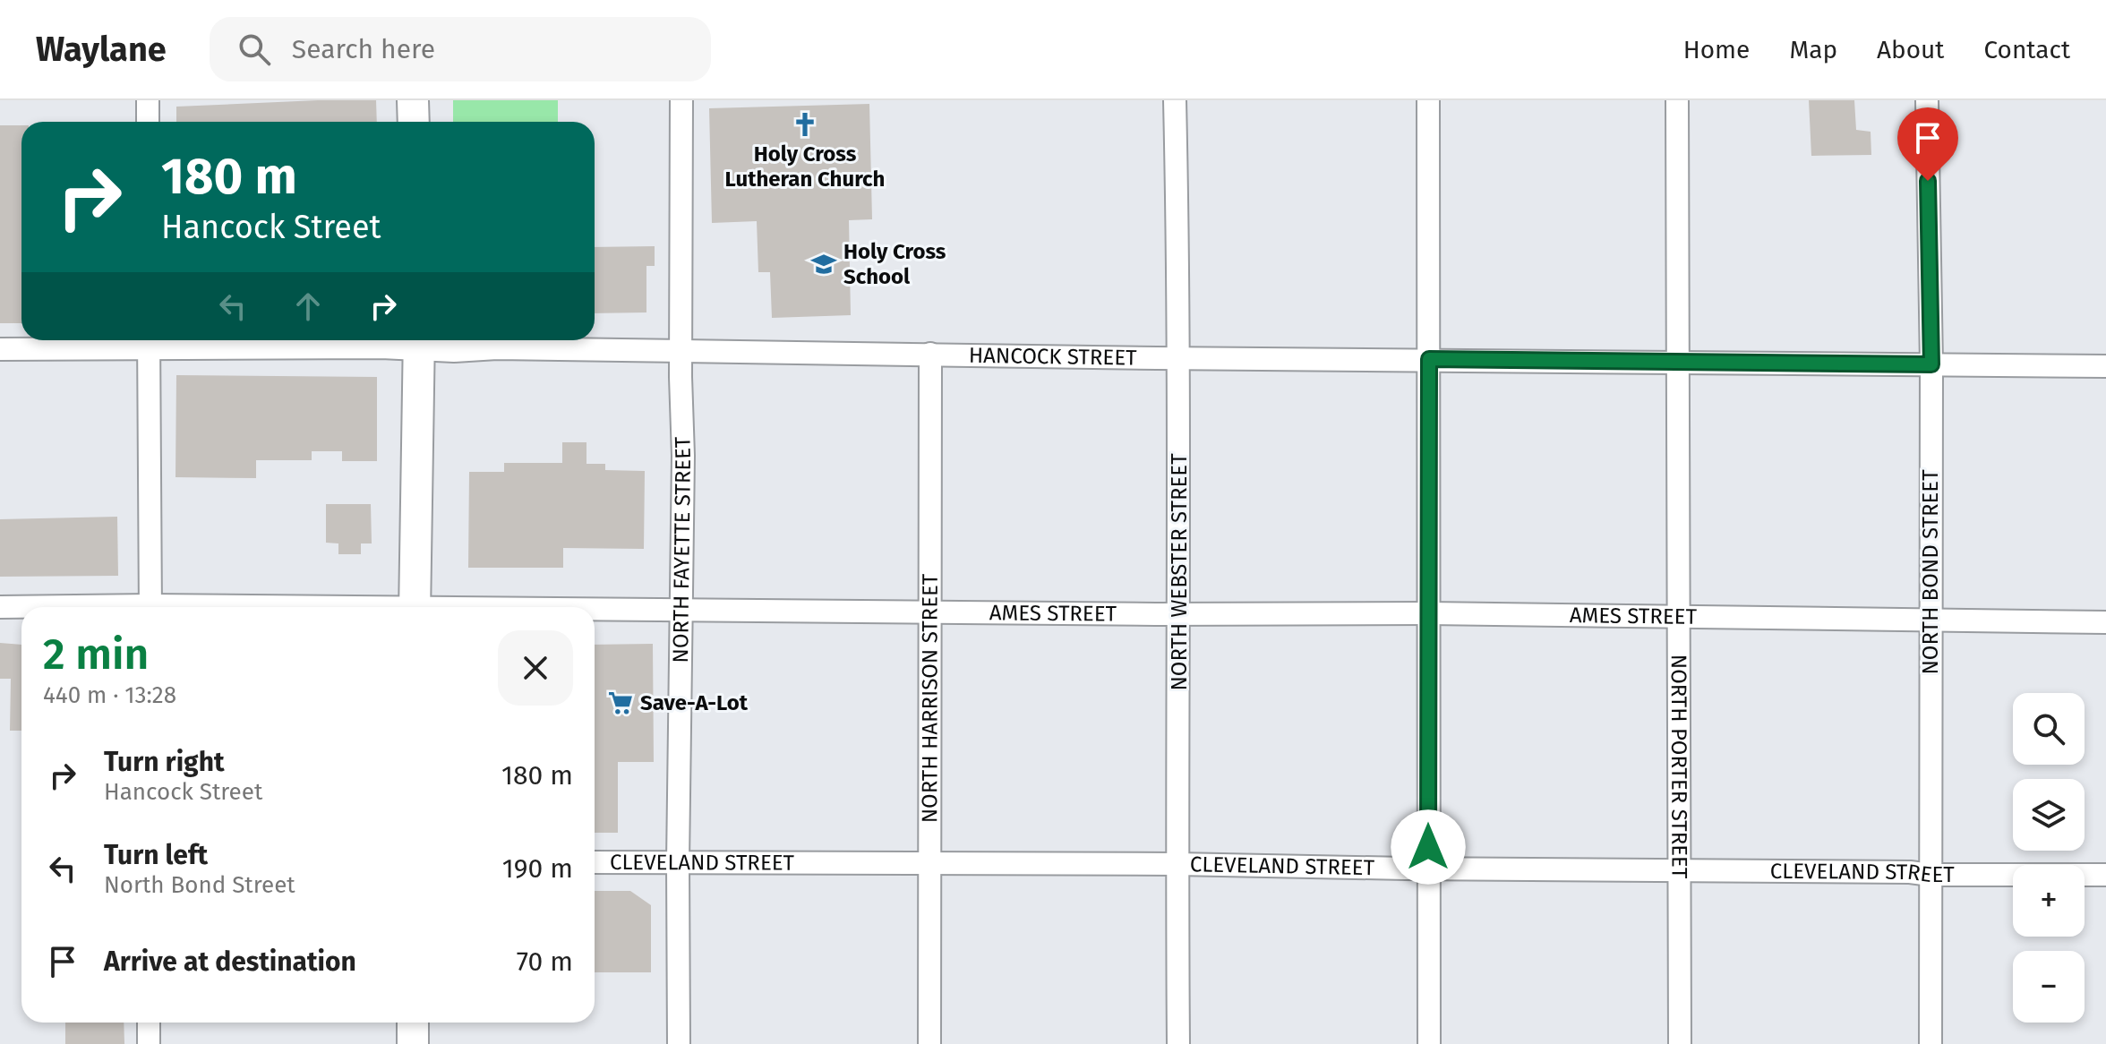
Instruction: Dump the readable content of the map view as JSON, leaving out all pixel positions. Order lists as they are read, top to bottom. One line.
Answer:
{"streets":{"street":["HANCOCK STREET","NORTH FAYETTE STREET","NORTH WEBSTER STREET","NORTH BOND STREET","AMES STREET","NORTH HARRISON STREET","NORTH PORTER STREET","CLEVELAND STREET"]},"crossings":[["HANCOCK STREET","NORTH FAYETTE STREET"],["HANCOCK STREET","NORTH WEBSTER STREET"],["HANCOCK STREET","NORTH BOND STREET"],["HANCOCK STREET","NORTH HARRISON STREET"],["HANCOCK STREET","NORTH PORTER STREET"],["NORTH FAYETTE STREET","AMES STREET"],["NORTH FAYETTE STREET","CLEVELAND STREET"],["NORTH WEBSTER STREET","AMES STREET"],["NORTH WEBSTER STREET","CLEVELAND STREET"],["NORTH BOND STREET","AMES STREET"],["NORTH BOND STREET","CLEVELAND STREET"],["AMES STREET","NORTH HARRISON STREET"],["AMES STREET","NORTH PORTER STREET"],["NORTH HARRISON STREET","CLEVELAND STREET"],["NORTH PORTER STREET","CLEVELAND STREET"]],"places":{"church":["Holy Cross Lutheran Church"],"school or university":["Holy Cross School"],"supermarket":["Save-A-Lot"]},"page":{"header":"Waylane","search":"Search here","nav":["Home","Map","About","Contact"],"turn":["180 m","Hancock Street"],"heading":["2 min","440 m · 13:28"],"map_buttons":["+","−"],"list":[{"name":"Turn right","note":"Hancock Street","value":"180 m"},{"name":"Turn left","note":"North Bond Street","value":"190 m"},{"name":"Arrive at destination","value":"70 m"}]}}
